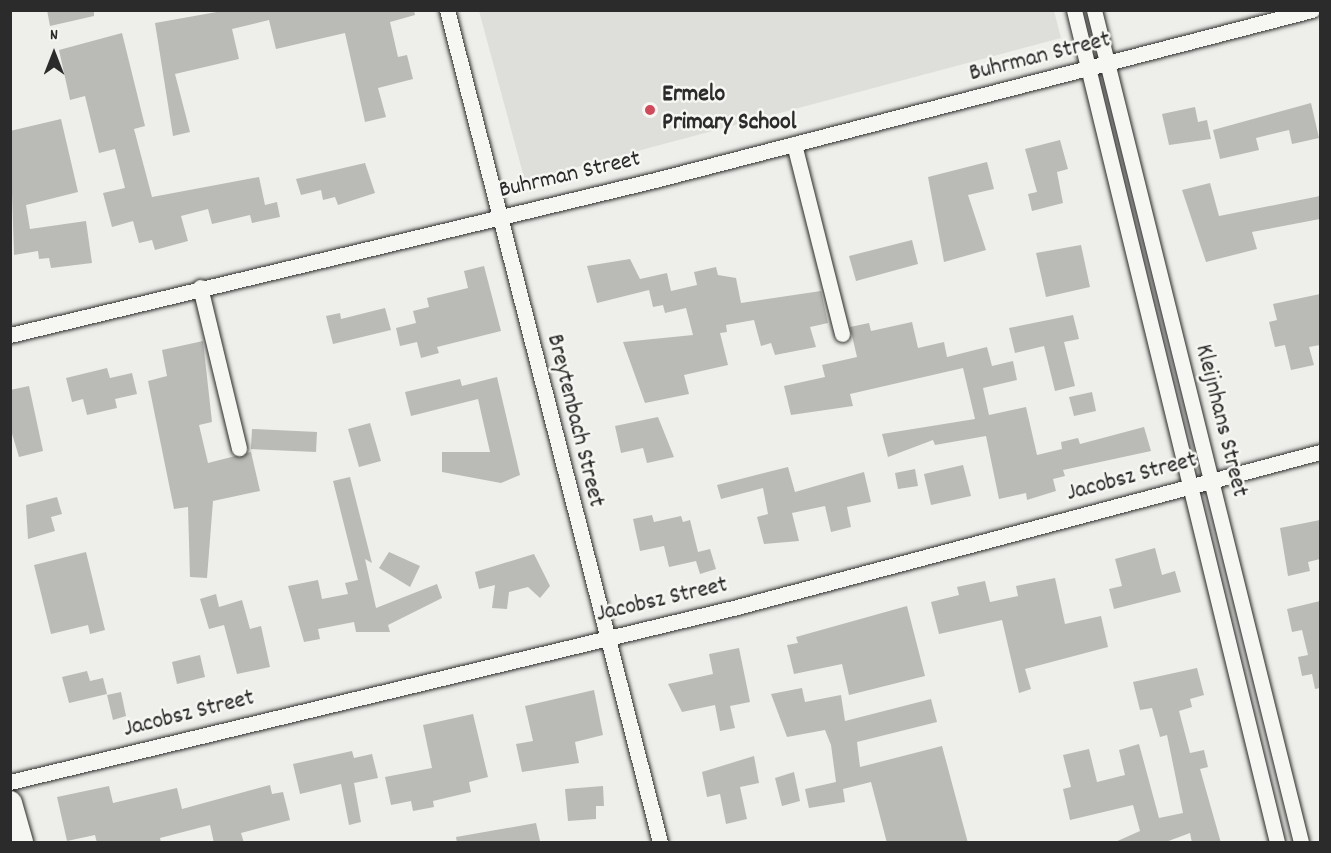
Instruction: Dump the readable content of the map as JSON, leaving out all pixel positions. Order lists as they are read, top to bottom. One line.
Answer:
{"streets":{"street":["Buhrman Street","Breytenbach Street","Kleijnhans Street","Jacobsz Street"]},"crossings":[["Buhrman Street","Breytenbach Street"],["Buhrman Street","Kleijnhans Street"],["Breytenbach Street","Jacobsz Street"],["Kleijnhans Street","Jacobsz Street"]],"places":["Ermelo Primary School"],"north":"top"}
